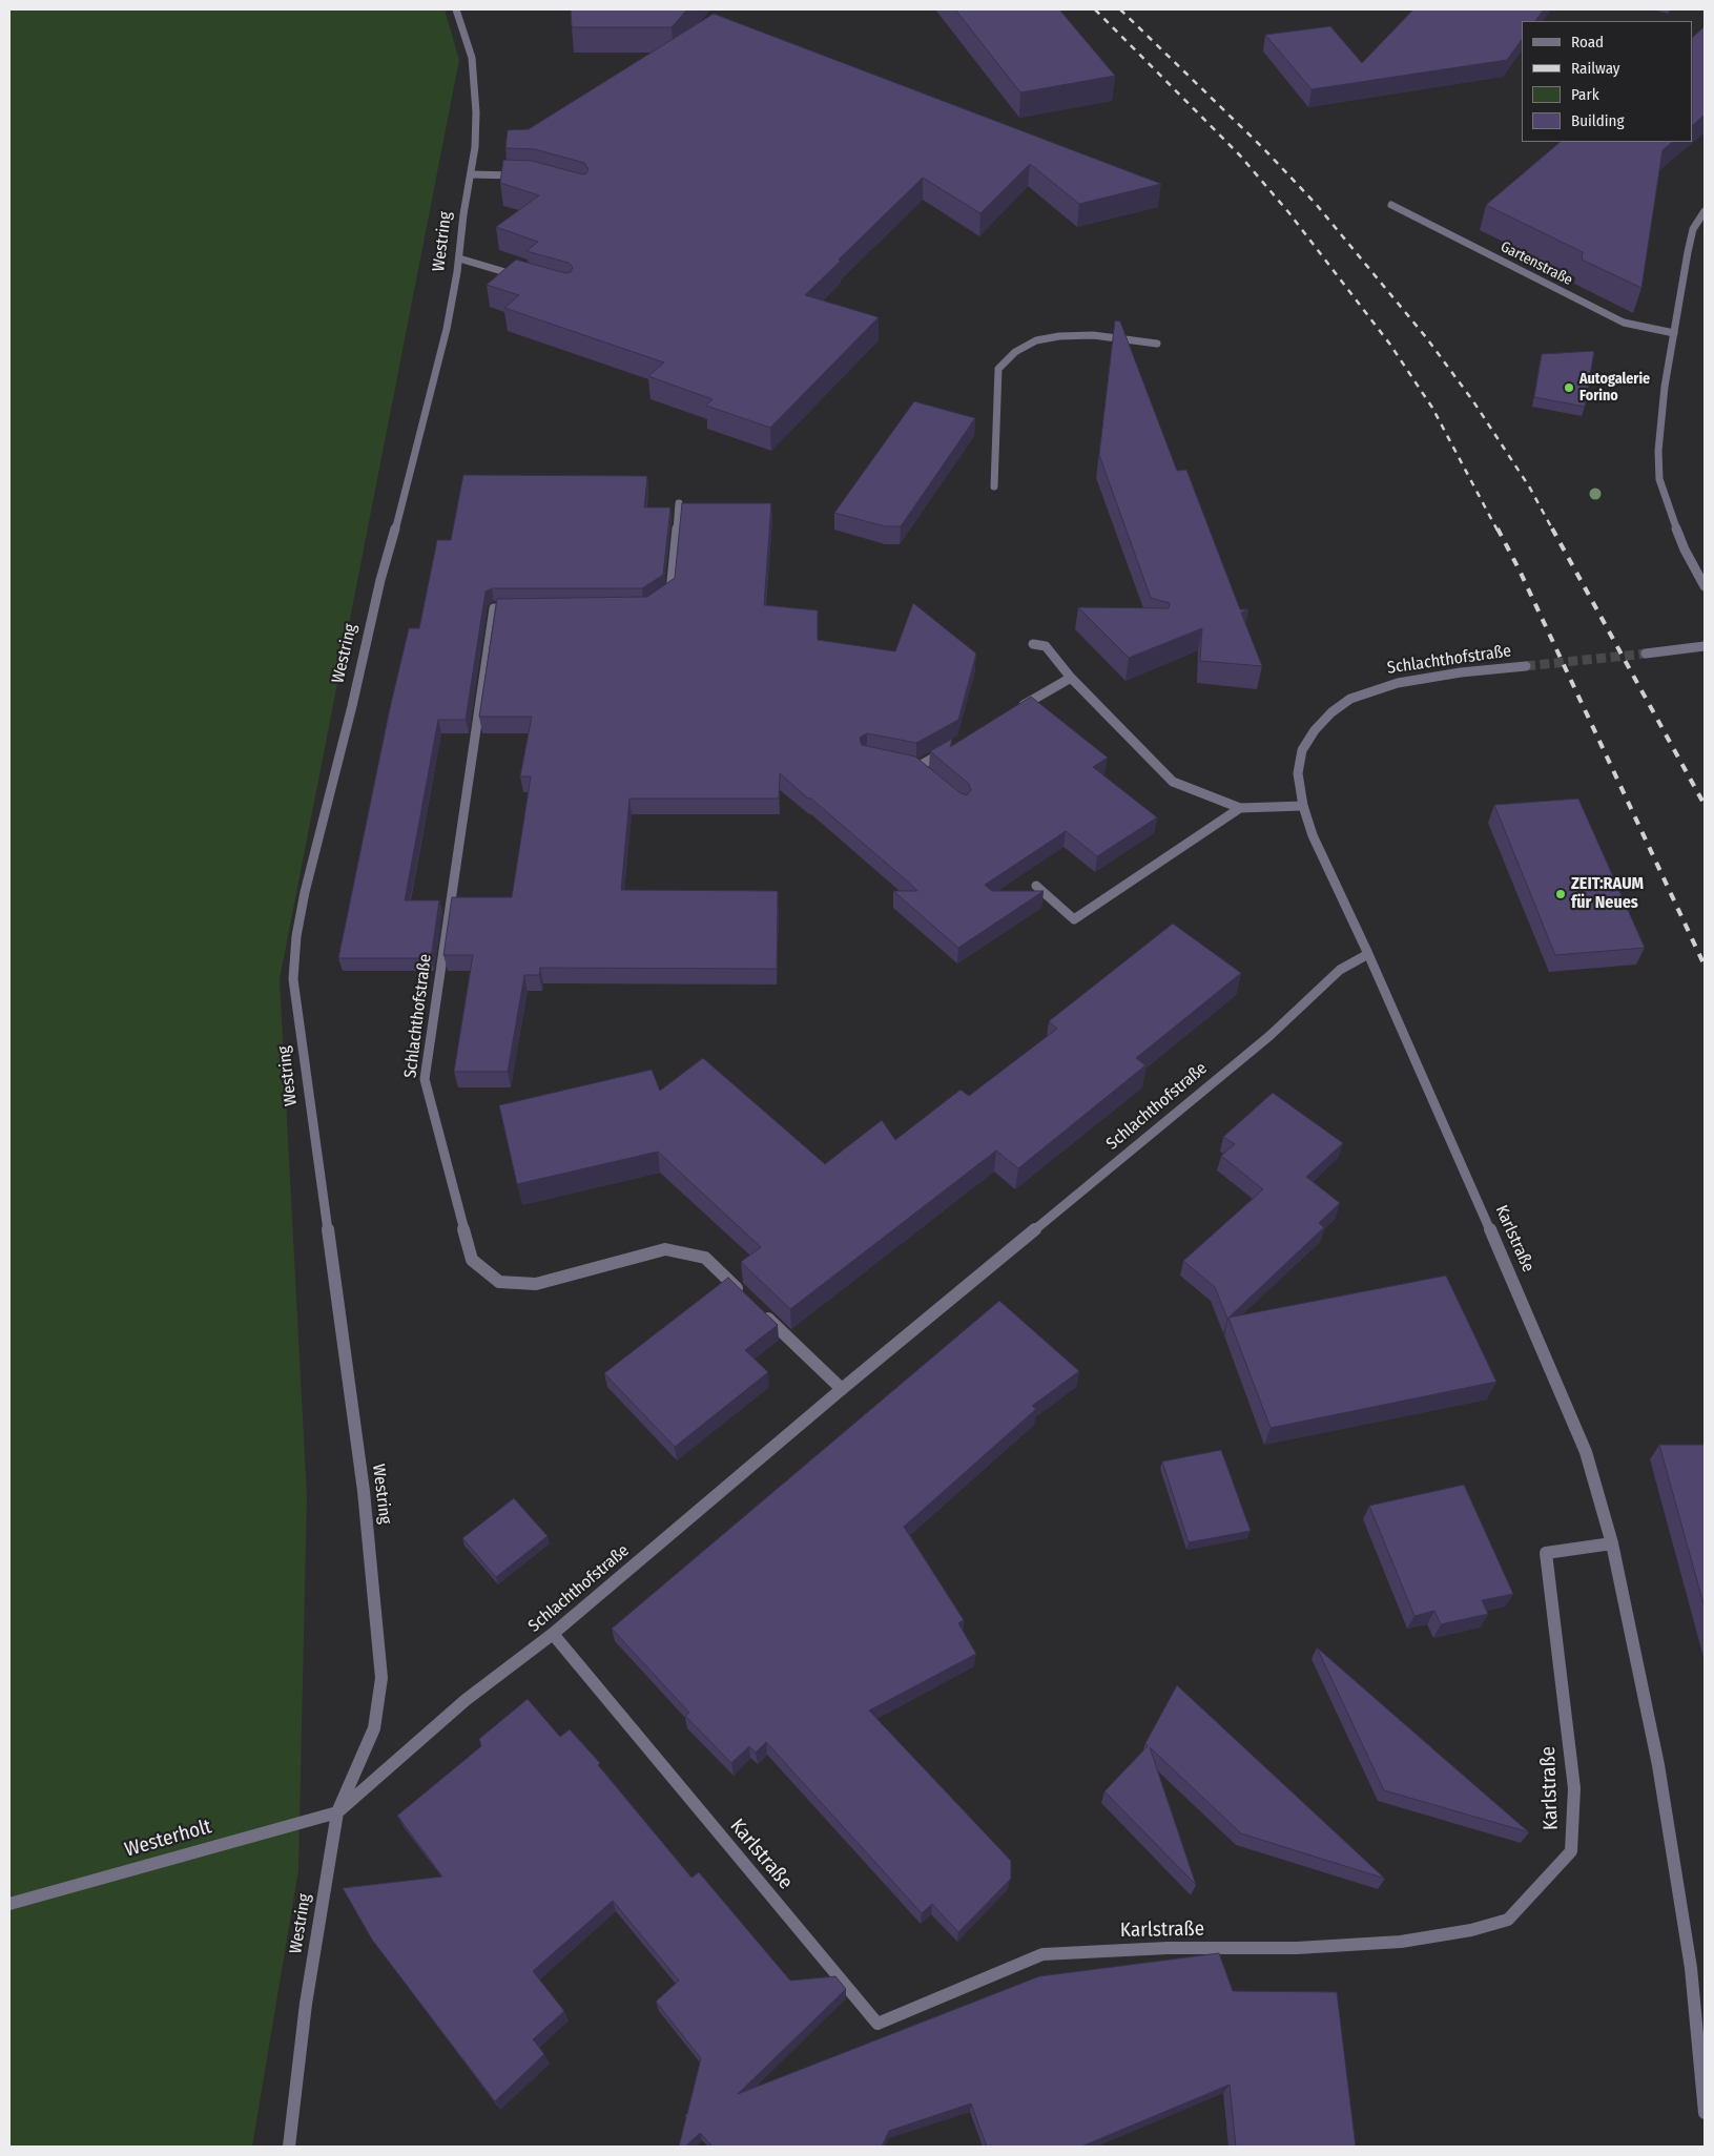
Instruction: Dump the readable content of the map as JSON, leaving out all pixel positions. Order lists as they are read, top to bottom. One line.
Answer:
{"streets":{"street":["Westring","Gartenstraße","Schlachthofstraße","Karlstraße","Westerholt"]},"crossings":[["Westring","Schlachthofstraße"],["Westring","Westerholt"],["Schlachthofstraße","Karlstraße"],["Schlachthofstraße","Westerholt"]],"places":["Autogalerie Forino","ZEIT:RAUM für Neues"],"legend":["Road","Railway","Park","Building"]}
